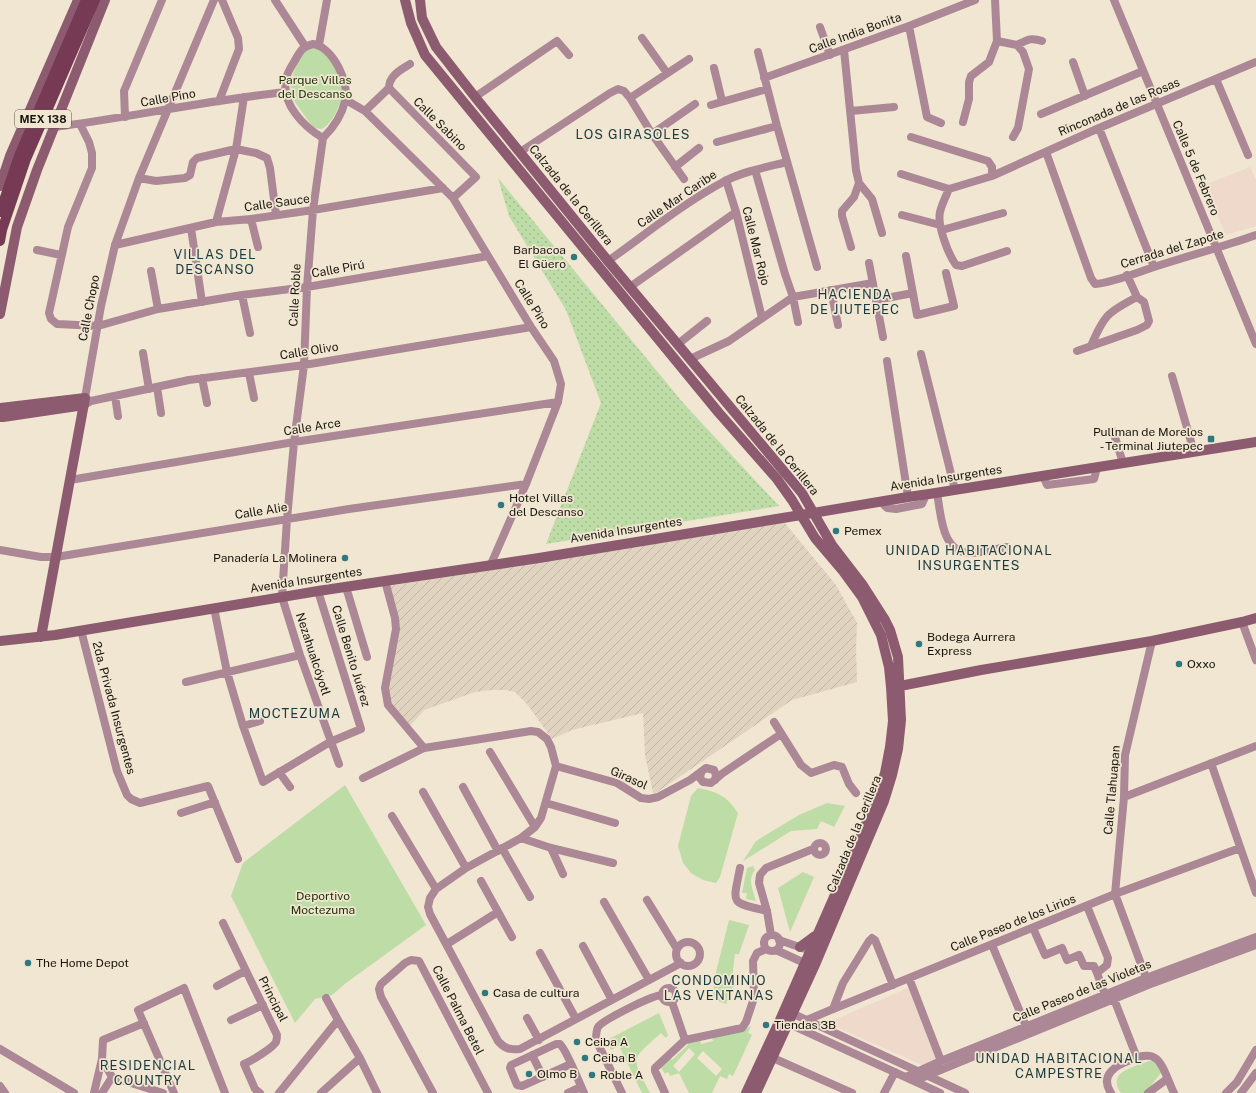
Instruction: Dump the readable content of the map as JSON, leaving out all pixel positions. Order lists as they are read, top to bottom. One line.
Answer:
{"streets":{"main road":["MEX 138"],"street":["Calle India Bonita","Calle Pino","Rinconada de las Rosas","Calle Sabino","Calle 5 de Febrero","Calzada de la Cerillera","Calle Mar Caribe","Calle Sauce","Calle Mar Rojo","Cerrada del Zapote","Calle Pirú","Calle Roble","Calle Chopo","Calle Olivo","Calle Arce","Avenida Insurgentes","Calle Alie","Nezahualcóyotl","Calle Benito Juárez","2da. Privada Insurgentes","Girasol","Calle Tlahuapan","Calle Paseo de los Lirios","Calle Paseo de las Violetas","Principal","Calle Palma Betel"]},"crossings":[["Calle Pino","MEX 138"],["Calle Pino","Calle Sabino"],["Calle Pino","Calle Sauce"],["Calle Pino","Calle Pirú"],["Calle Pino","Calle Roble"],["Calle Pino","Calle Chopo"],["Calle Pino","Calle Olivo"],["Calle Pino","Calle Arce"],["Calle Pino","Avenida Insurgentes"],["Calle Pino","Calle Alie"],["Rinconada de las Rosas","Calle 5 de Febrero"],["Rinconada de las Rosas","Cerrada del Zapote"],["Calle 5 de Febrero","Cerrada del Zapote"],["Calzada de la Cerillera","Calle Mar Caribe"],["Calzada de la Cerillera","Avenida Insurgentes"],["Calle Mar Caribe","Calle Mar Rojo"],["Calle Sauce","Calle Roble"],["Calle Sauce","Calle Chopo"],["Calle Pirú","Calle Roble"],["Calle Pirú","Calle Chopo"],["Calle Roble","Calle Olivo"],["Calle Roble","Calle Arce"],["Calle Roble","Avenida Insurgentes"],["Calle Roble","Calle Alie"],["Calle Roble","Nezahualcóyotl"],["Calle Chopo","Calle Olivo"],["Calle Chopo","Calle Arce"],["Calle Chopo","Avenida Insurgentes"],["Calle Chopo","Calle Alie"],["Avenida Insurgentes","Nezahualcóyotl"],["Avenida Insurgentes","Calle Benito Juárez"],["Avenida Insurgentes","2da. Privada Insurgentes"],["Nezahualcóyotl","Calle Benito Juárez"],["Calle Tlahuapan","Calle Paseo de los Lirios"]],"districts":["LOS GIRASOLES","VILLAS DEL DESCANSO","HACIENDA DE JIUTEPEC","UNIDAD HABITACIONAL INSURGENTES","MOCTEZUMA","CONDOMINIO LAS VENTANAS","UNIDAD HABITACIONAL CAMPESTRE","RESIDENCIAL COUNTRY"],"parks":["Parque Villas del Descanso","Deportivo Moctezuma"],"places":{"other":["Barbacoa El Güero","Hotel Villas del Descanso","Pemex","Panadería La Molinera","Bodega Aurrera Express","Oxxo","The Home Depot","Casa de cultura","Tiendas 3B","Ceiba A","Ceiba B","Olmo B","Roble A"],"transit":["Pullman de Morelos - Terminal Jiutepec"]}}
